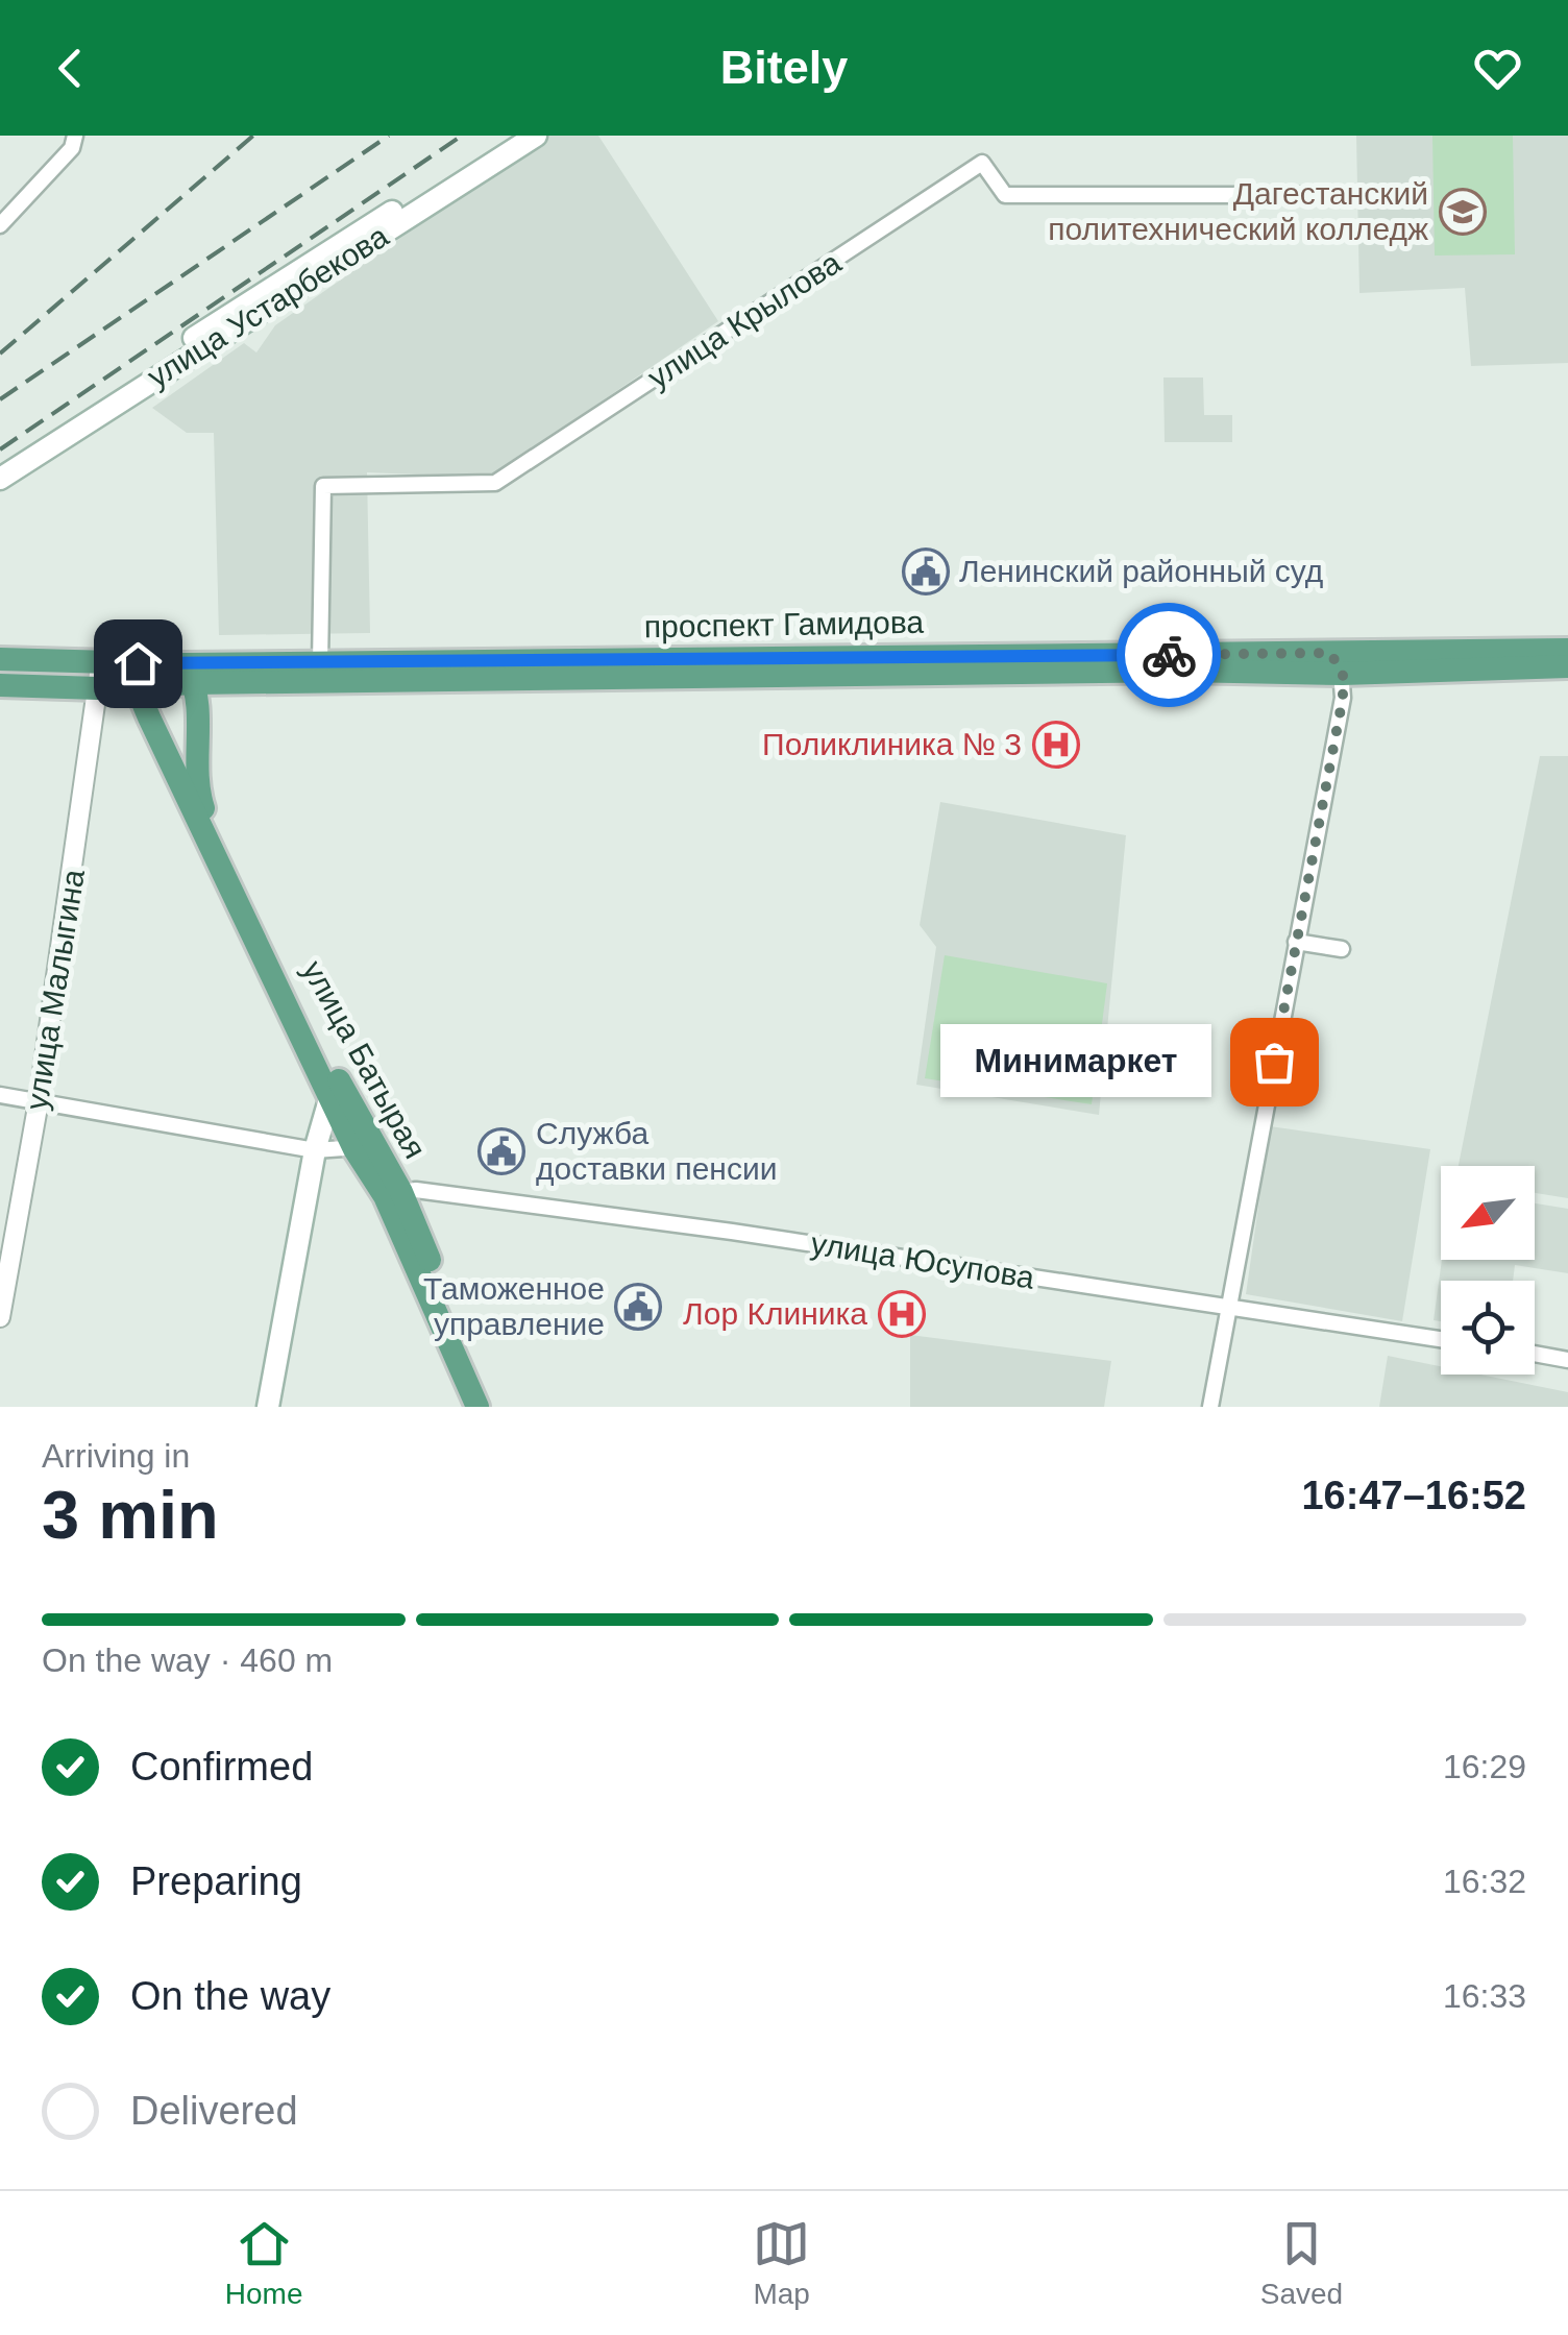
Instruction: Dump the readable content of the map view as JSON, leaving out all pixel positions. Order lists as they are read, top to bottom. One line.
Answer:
{"streets":{"main road":["улица Устарбекова","проспект Гамидова","улица Батырая"],"street":["улица Крылова","улица Малыгина","улица Юсупова"]},"crossings":[["улица Крылова","проспект Гамидова"],["проспект Гамидова","улица Малыгина"],["проспект Гамидова","улица Батырая"],["улица Батырая","улица Юсупова"]],"places":{"school or university":["Дагестанский политехнический колледж"],"public building":["Ленинский районный суд","Служба доставки пенсии","Таможенное управление"],"hospital":["Поликлиника № 3","Лор Клиника"],"other":["Минимаркет"]},"north":"bottom left","page":{"header":"Bitely","bubble":"Минимаркет","heading":["3 min","Arriving in","16:47–16:52"],"bar":"On the way · 460 m","list":[["Confirmed","16:29"],["Preparing","16:32"],["On the way","16:33"],"Delivered"],"tabs":["Home","Map","Saved"]}}
